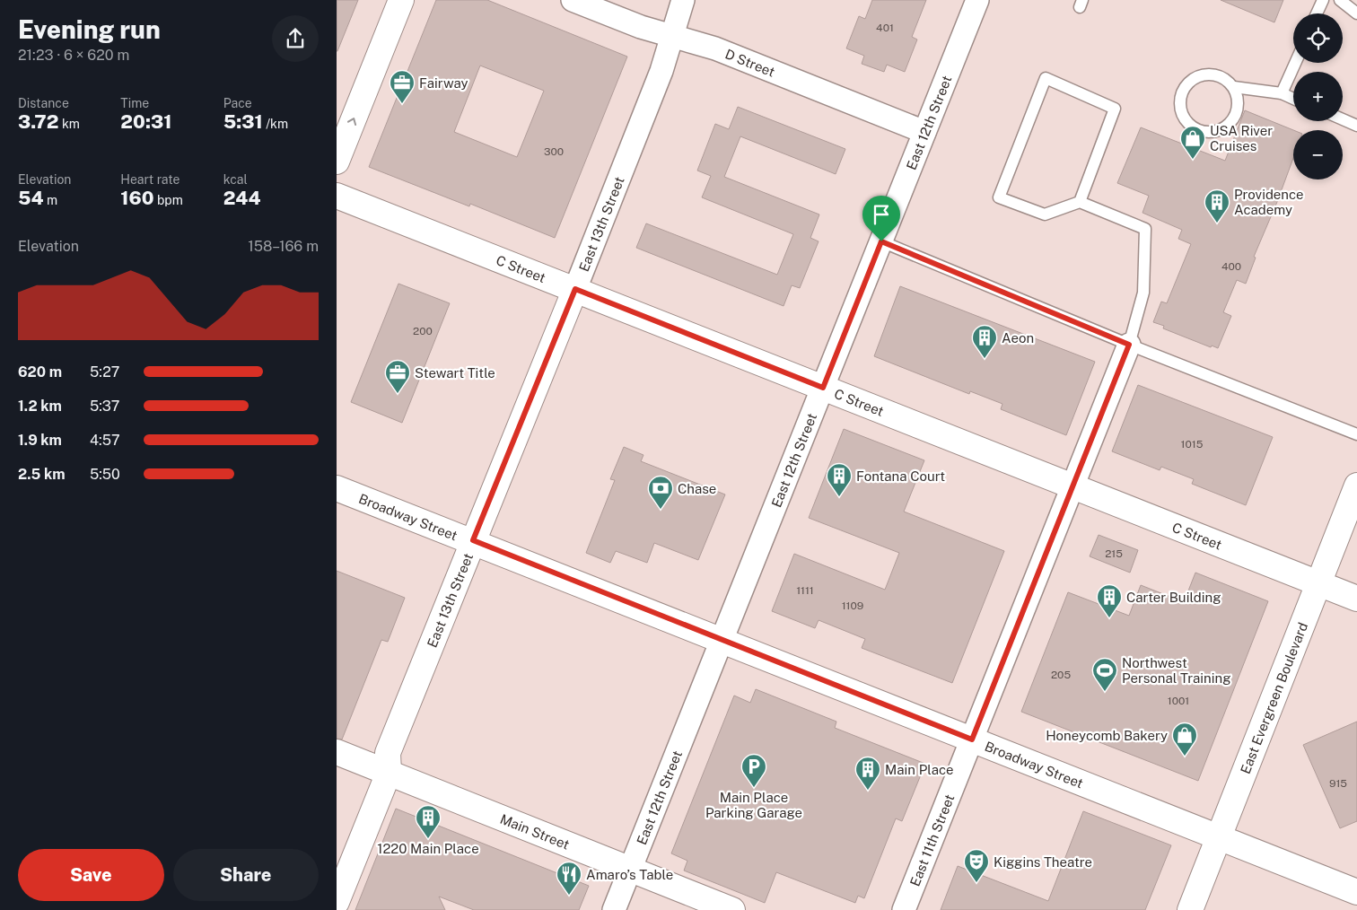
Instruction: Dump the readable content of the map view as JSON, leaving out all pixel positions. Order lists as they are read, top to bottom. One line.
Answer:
{"streets":{"street":["D Street","East 12th Street","East 13th Street","C Street","Broadway Street","East Evergreen Boulevard","Main Street","East 11th Street"]},"crossings":[["D Street","East 12th Street"],["D Street","East 13th Street"],["East 12th Street","C Street"],["East 12th Street","Broadway Street"],["East 12th Street","Main Street"],["East 13th Street","C Street"],["East 13th Street","Broadway Street"],["East 13th Street","Main Street"],["C Street","East Evergreen Boulevard"],["C Street","East 11th Street"],["Broadway Street","East Evergreen Boulevard"],["Broadway Street","East 11th Street"]],"places":{"office":["Fairway","Stewart Title"],"shop":["USA River Cruises","Honeycomb Bakery"],"building":["Providence Academy","Aeon","Fontana Court","Carter Building","Main Place","1220 Main Place"],"bank":["Chase"],"sports":["Northwest Personal Training"],"parking":["Main Place Parking Garage"],"theatre":["Kiggins Theatre"],"restaurant":["Amaro’s Table"]},"house_numbers":["401","300","400","200","1015","215","1111","1109","205","1001","915"],"page":{"heading":["Evening run","21:23 · 6 × 620 m"],"map_buttons":["+","−"],"stats":[["Distance","3.72 km"],["Time","20:31"],["Pace","5:31 /km"],["Elevation","54 m"],["Heart rate","160 bpm"],["kcal","244"]],"chart":["Elevation","158–166 m"],"list":[{"name":"620 m","note":"5:27"},{"name":"1.2 km","note":"5:37"},{"name":"1.9 km","note":"4:57"},{"name":"2.5 km","note":"5:50"}],"buttons":["Save","Share"]}}
